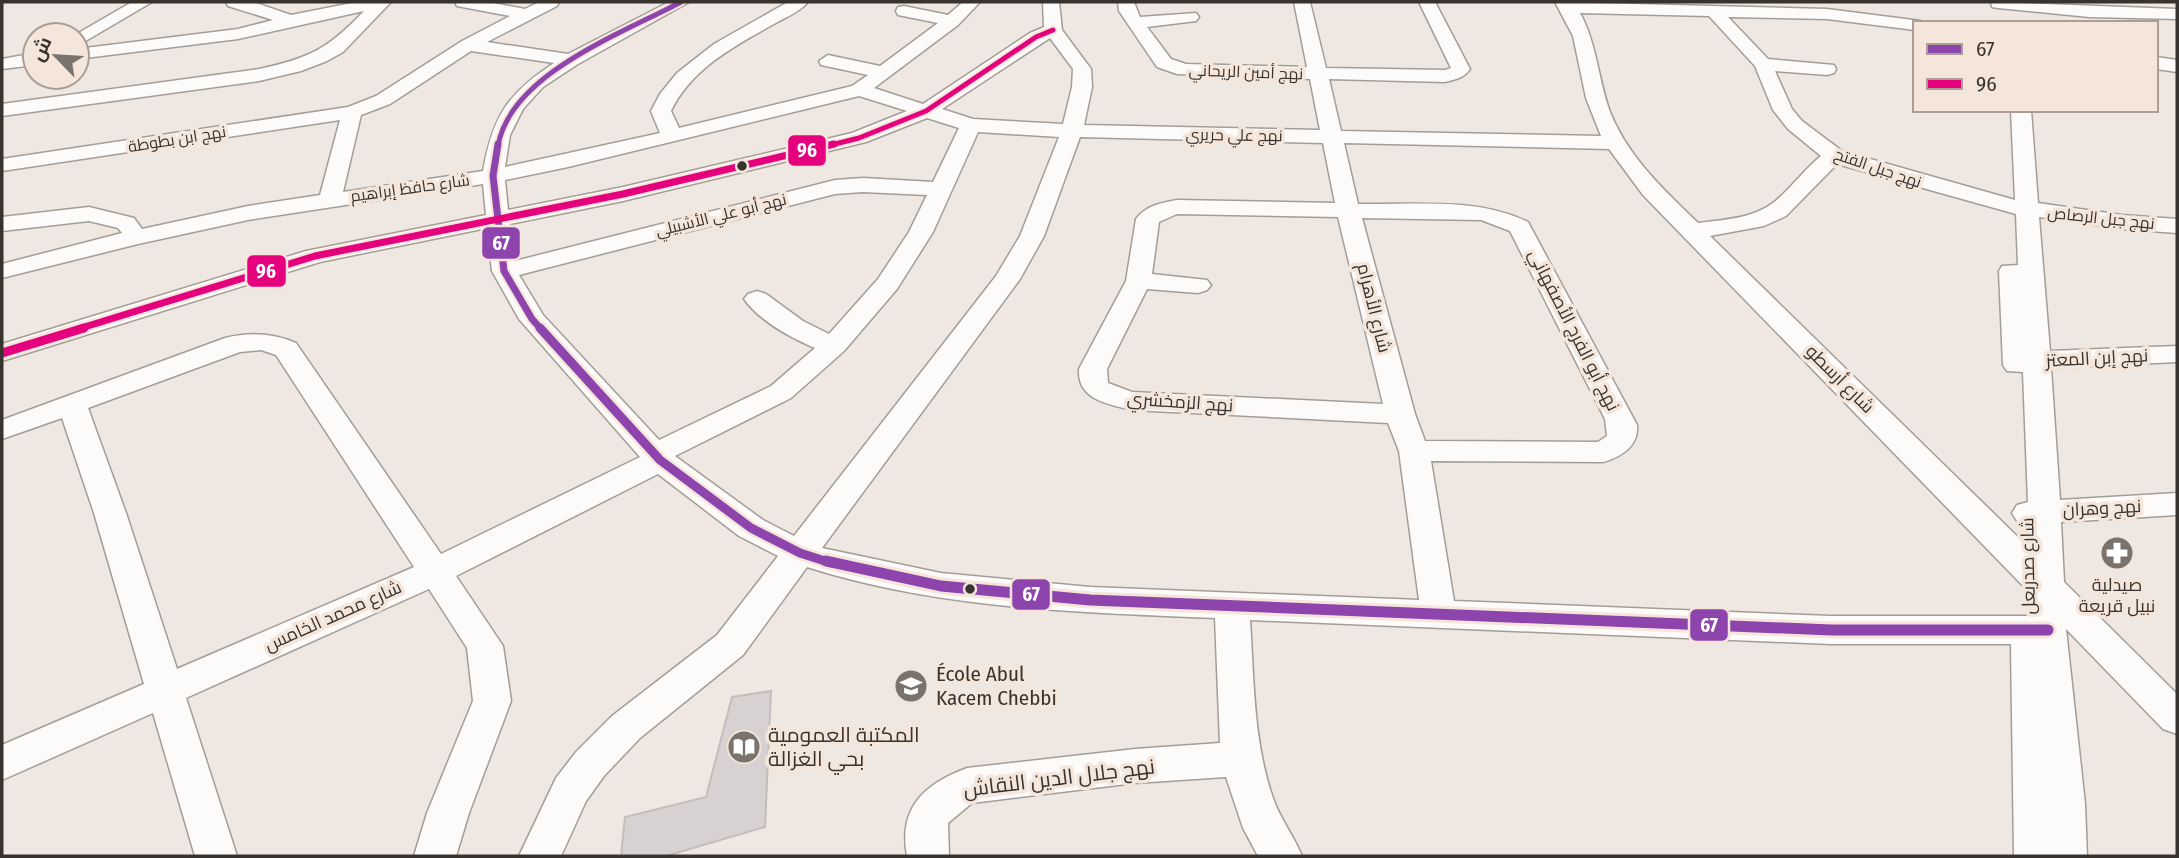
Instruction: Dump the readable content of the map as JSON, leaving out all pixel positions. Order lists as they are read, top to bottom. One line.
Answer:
{"streets":{"street":["نهج أمين الريحاني","نهج علي حريري","نهج ابن بطوطة","نهج جبل الفتح","شارع حافظ إبراهيم","نهج أبو علي الأشبيلي","نهج جبل الرصاص","شارع الأهرام","نهج أبو الفرج الأصفهاني","نهج إبن المعتز","شارع أرسطو","نهج الزمخشري","نهج وهران","شارع صدربعل","شارع محمد الخامس","نهج جلال الدين النقاش"]},"crossings":[["نهج أمين الريحاني","شارع الأهرام"],["نهج علي حريري","شارع حافظ إبراهيم"],["نهج علي حريري","شارع الأهرام"],["نهج علي حريري","شارع أرسطو"],["نهج علي حريري","شارع محمد الخامس"],["نهج جبل الفتح","نهج جبل الرصاص"],["نهج جبل الفتح","شارع صدربعل"],["نهج أبو علي الأشبيلي","شارع محمد الخامس"],["نهج جبل الرصاص","شارع صدربعل"],["شارع الأهرام","نهج أبو الفرج الأصفهاني"],["شارع الأهرام","نهج الزمخشري"],["نهج أبو الفرج الأصفهاني","نهج الزمخشري"],["نهج إبن المعتز","شارع صدربعل"],["شارع أرسطو","شارع صدربعل"],["نهج وهران","شارع صدربعل"]],"places":{"pharmacy":["صيدلية نبيل قريعة"],"school or university":["École Abul Kacem Chebbi"],"library":["المكتبة العمومية بحي الغزالة"]},"lines":["transit line 67","transit line 96"],"legend":["67","96"],"north":"top left"}
